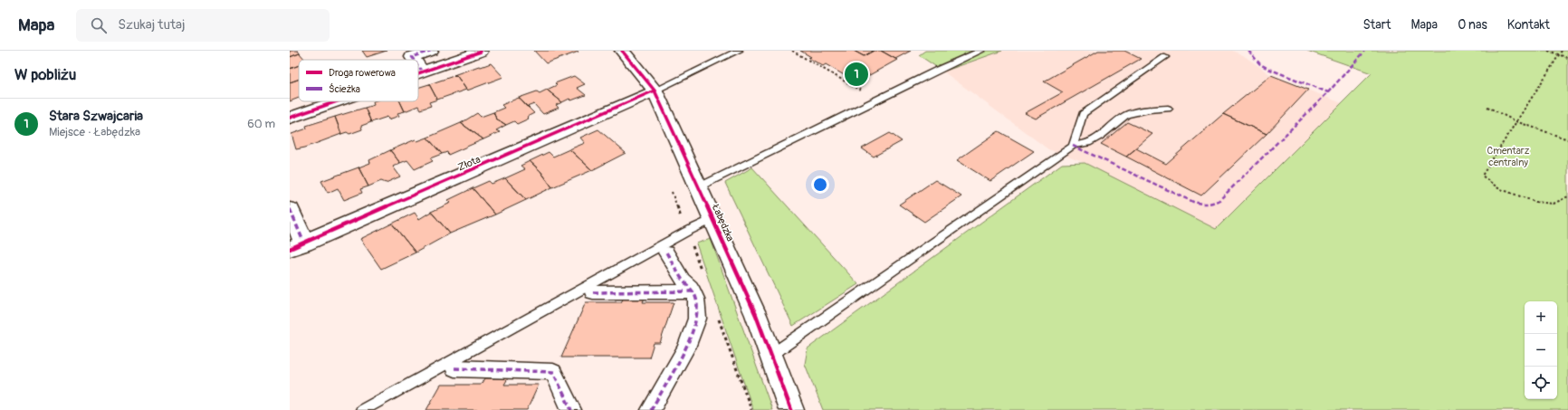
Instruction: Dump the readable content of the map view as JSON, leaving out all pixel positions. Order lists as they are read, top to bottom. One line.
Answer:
{"streets":{"street":["Złota","Łabędzka"]},"crossings":[["Złota","Łabędzka"]],"parks":["Cmentarz centralny"],"legend":["Droga rowerowa","Ścieżka"],"page":{"header":"Mapa","search":"Szukaj tutaj","nav":["Start","Mapa","O nas","Kontakt"],"heading":"W pobliżu","pins":"1","list":[{"mark":"1","name":"Stara Szwajcaria","note":"Miejsce · Łabędzka","value":"60 m"}],"map_buttons":["+","−"]}}
